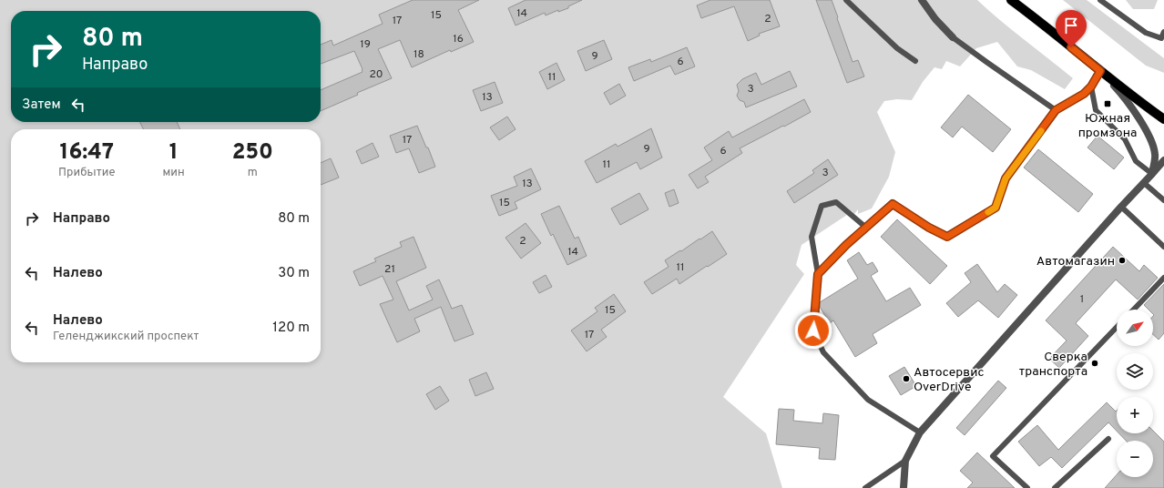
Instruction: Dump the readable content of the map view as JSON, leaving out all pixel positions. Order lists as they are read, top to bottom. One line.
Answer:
{"places":{"transit":["Южная промзона"],"other":["Автомагазин","Сверка транспорта","Автосервис OverDrive"]},"house_numbers":["14","15","2","17","16","19","18","9","6","20","11","3","13","17","9","6","11","3","13","15","2","14","11","21","1","15","17"],"north":"top right","page":{"turn":["80 m","Направо"],"then":"Затем","eta":["16:47","Прибытие","1","мин","250","m"],"list":[{"name":"Направо","value":"80 m"},{"name":"Налево","value":"30 m"},{"name":"Налево","note":"Геленджикский проспект","value":"120 m"}],"map_buttons":["+","−"]}}
